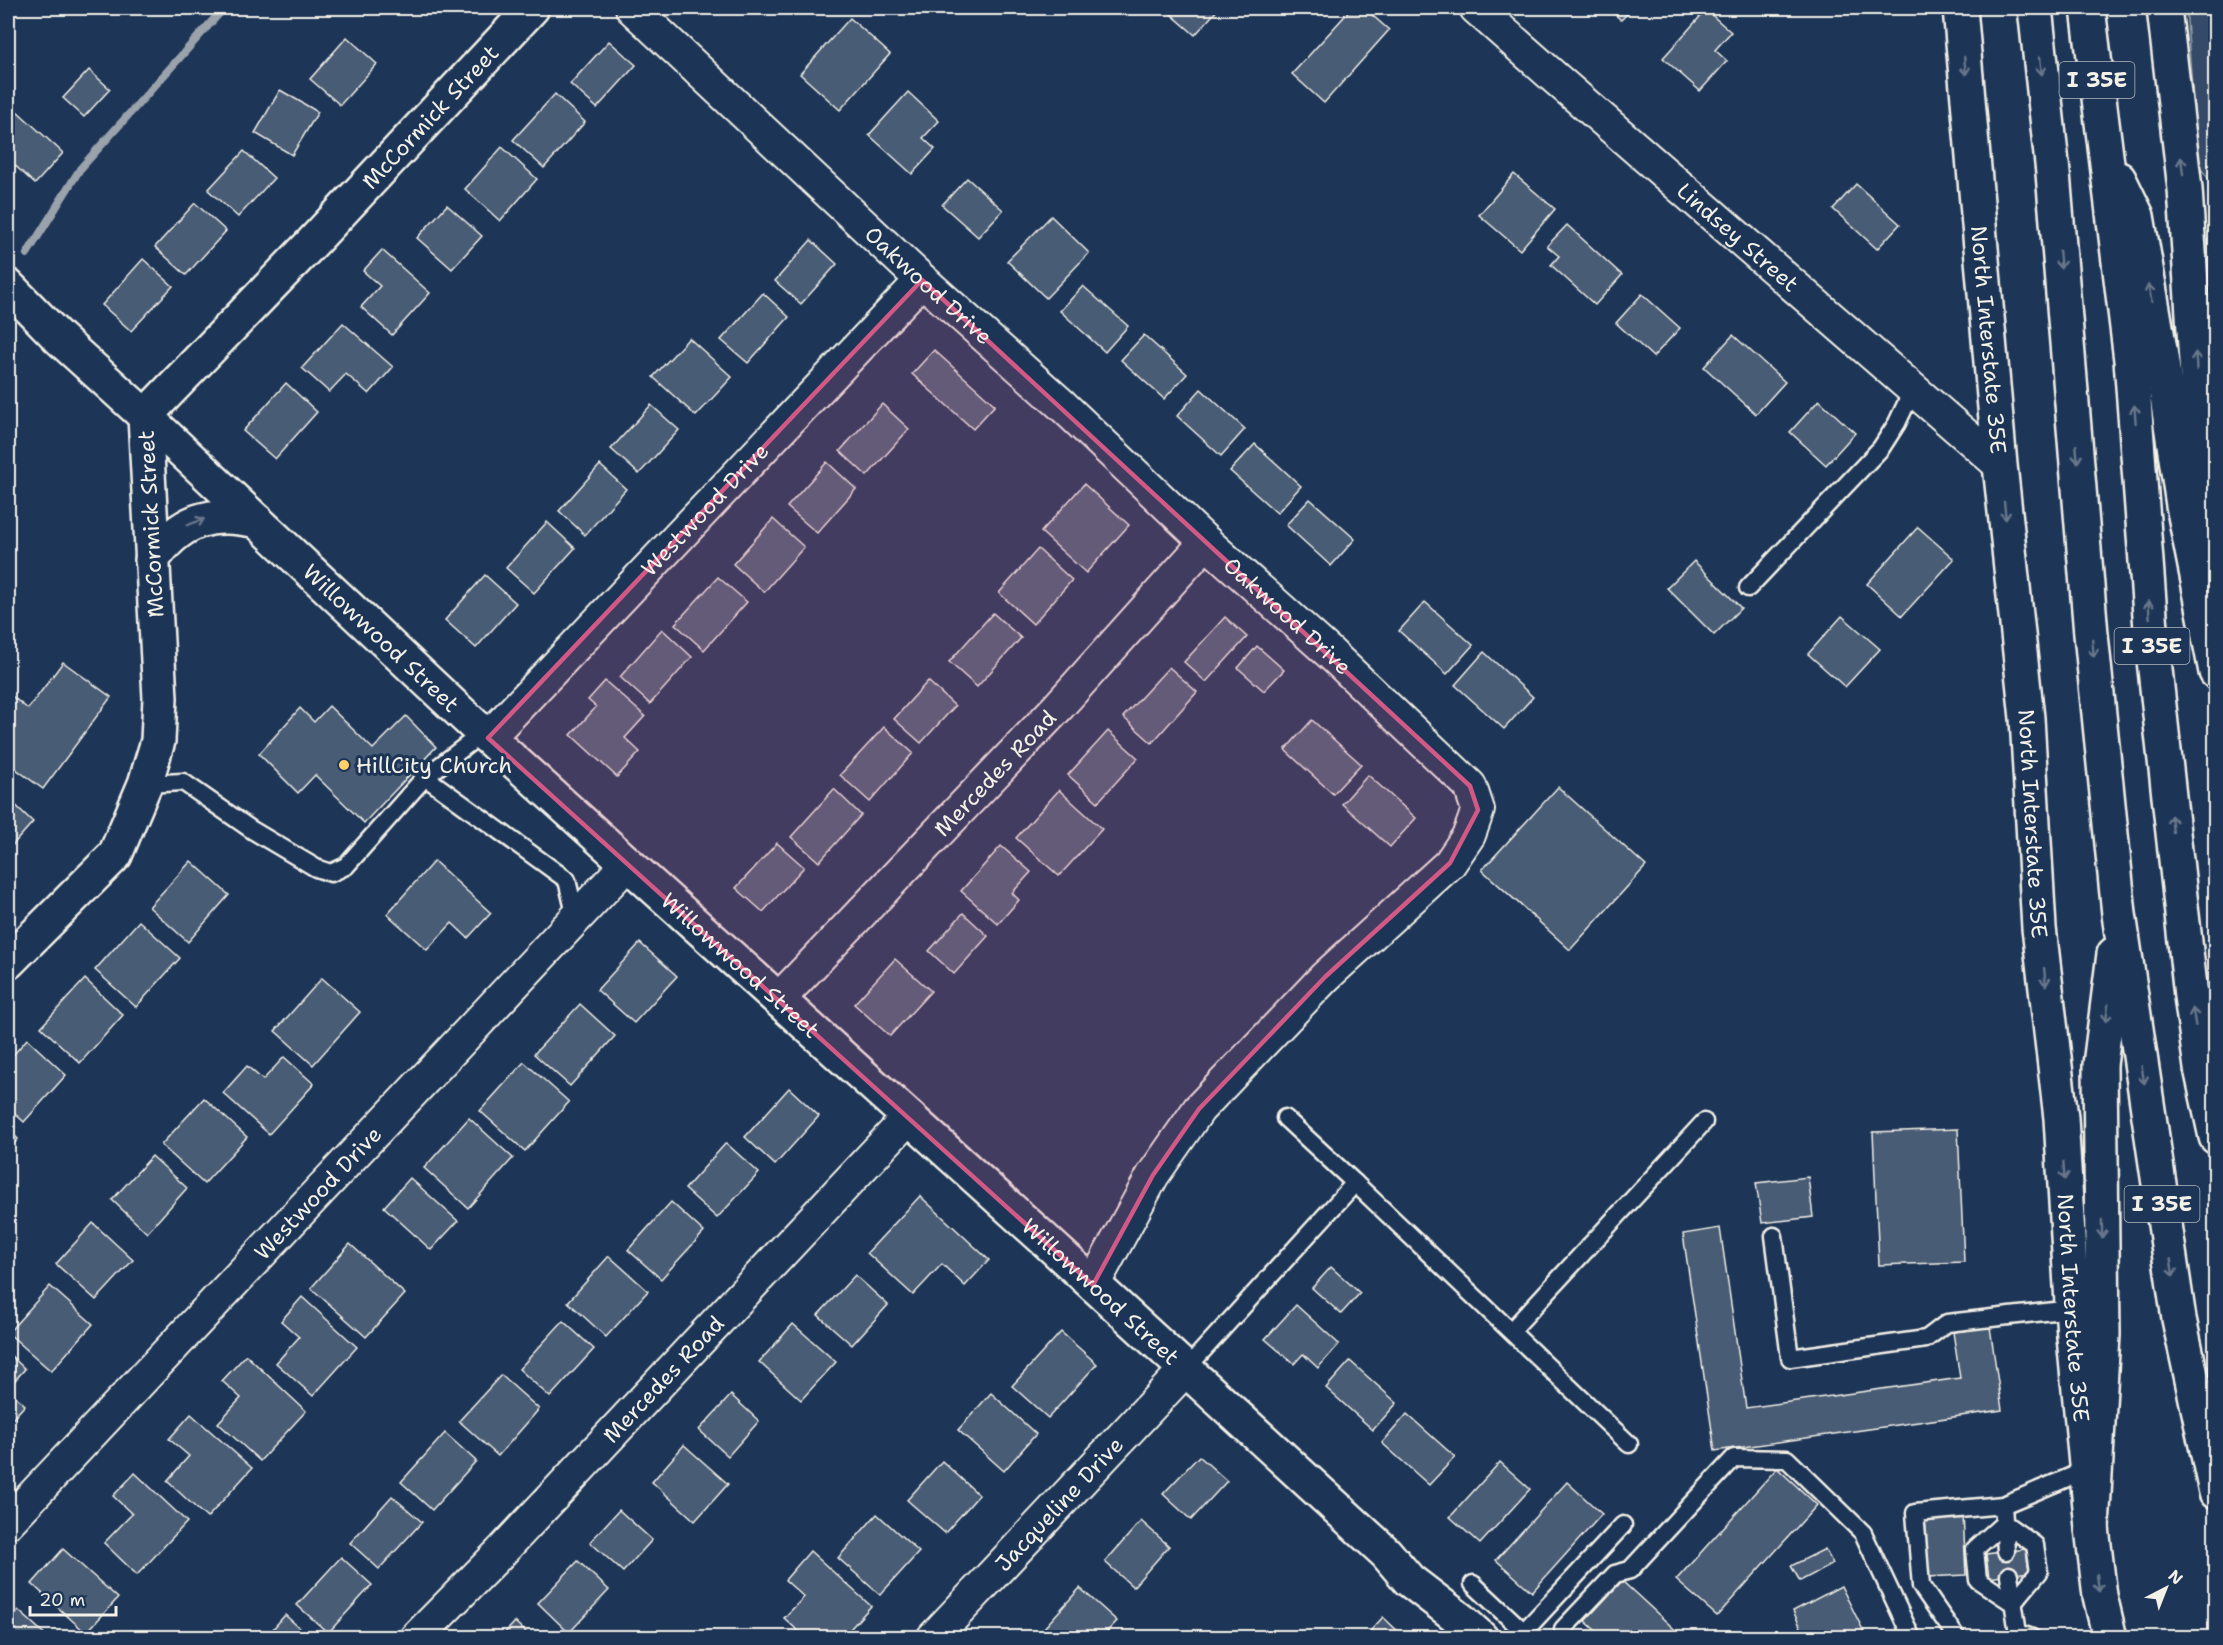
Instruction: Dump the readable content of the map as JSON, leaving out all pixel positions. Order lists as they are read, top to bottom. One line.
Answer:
{"streets":{"main road":["I 35E","McCormick Street","North Interstate 35E","Willowwood Street"],"street":["Lindsey Street","Oakwood Drive","Westwood Drive","Mercedes Road","Jacqueline Drive"]},"crossings":[["McCormick Street","Willowwood Street"],["Lindsey Street","North Interstate 35E"],["Oakwood Drive","Westwood Drive"],["Oakwood Drive","Willowwood Street"],["Oakwood Drive","Mercedes Road"],["Westwood Drive","Willowwood Street"],["Willowwood Street","Mercedes Road"],["Willowwood Street","Jacqueline Drive"]],"places":["HillCity Church"],"scale_bar":"20 m","north":"top right"}
